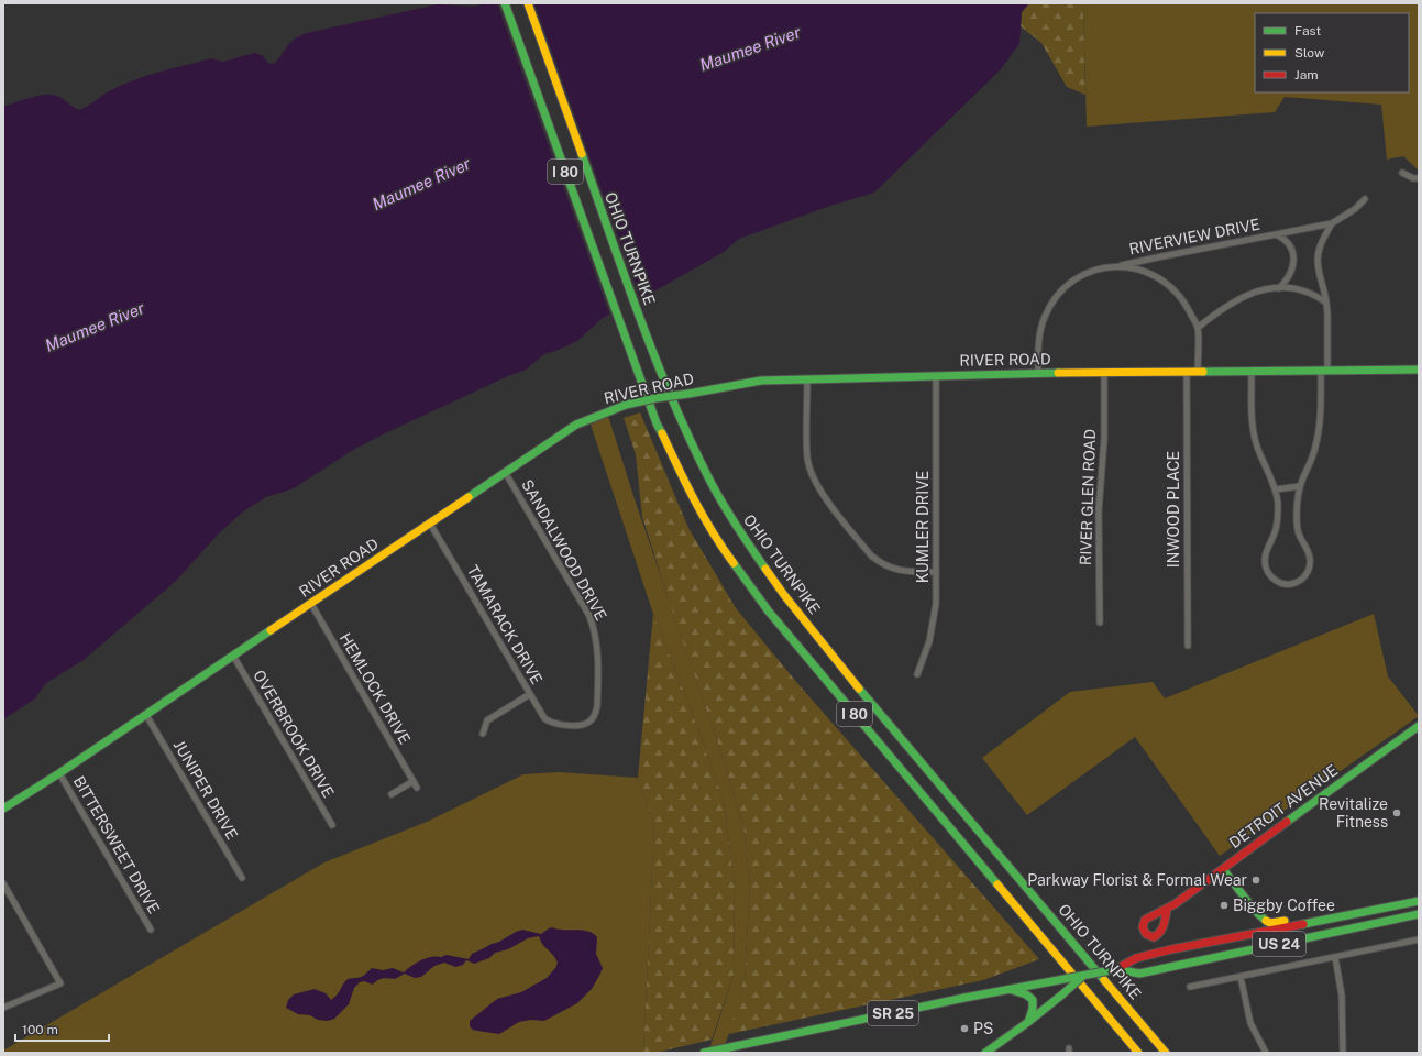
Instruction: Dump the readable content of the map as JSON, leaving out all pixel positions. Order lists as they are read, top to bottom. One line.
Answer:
{"streets":{"main road":["I 80","OHIO TURNPIKE","RIVER ROAD","DETROIT AVENUE","US 24","SR 25"],"street":["RIVERVIEW DRIVE","RIVER GLEN ROAD","INWOOD PLACE","KUMLER DRIVE","SANDALWOOD DRIVE","TAMARACK DRIVE","HEMLOCK DRIVE","OVERBROOK DRIVE","JUNIPER DRIVE","BITTERSWEET DRIVE"]},"crossings":[["RIVERVIEW DRIVE","RIVER ROAD"],["RIVER ROAD","RIVER GLEN ROAD"],["RIVER ROAD","INWOOD PLACE"],["RIVER ROAD","KUMLER DRIVE"],["RIVER ROAD","SANDALWOOD DRIVE"],["RIVER ROAD","TAMARACK DRIVE"],["RIVER ROAD","HEMLOCK DRIVE"],["RIVER ROAD","OVERBROOK DRIVE"],["RIVER ROAD","JUNIPER DRIVE"],["RIVER ROAD","BITTERSWEET DRIVE"],["SANDALWOOD DRIVE","TAMARACK DRIVE"],["US 24","SR 25"]],"water":["Maumee River"],"places":["Revitalize Fitness","Parkway Florist & Formal Wear","Biggby Coffee","PS"],"legend":["Fast","Slow","Jam"],"scale_bar":"100 m"}
